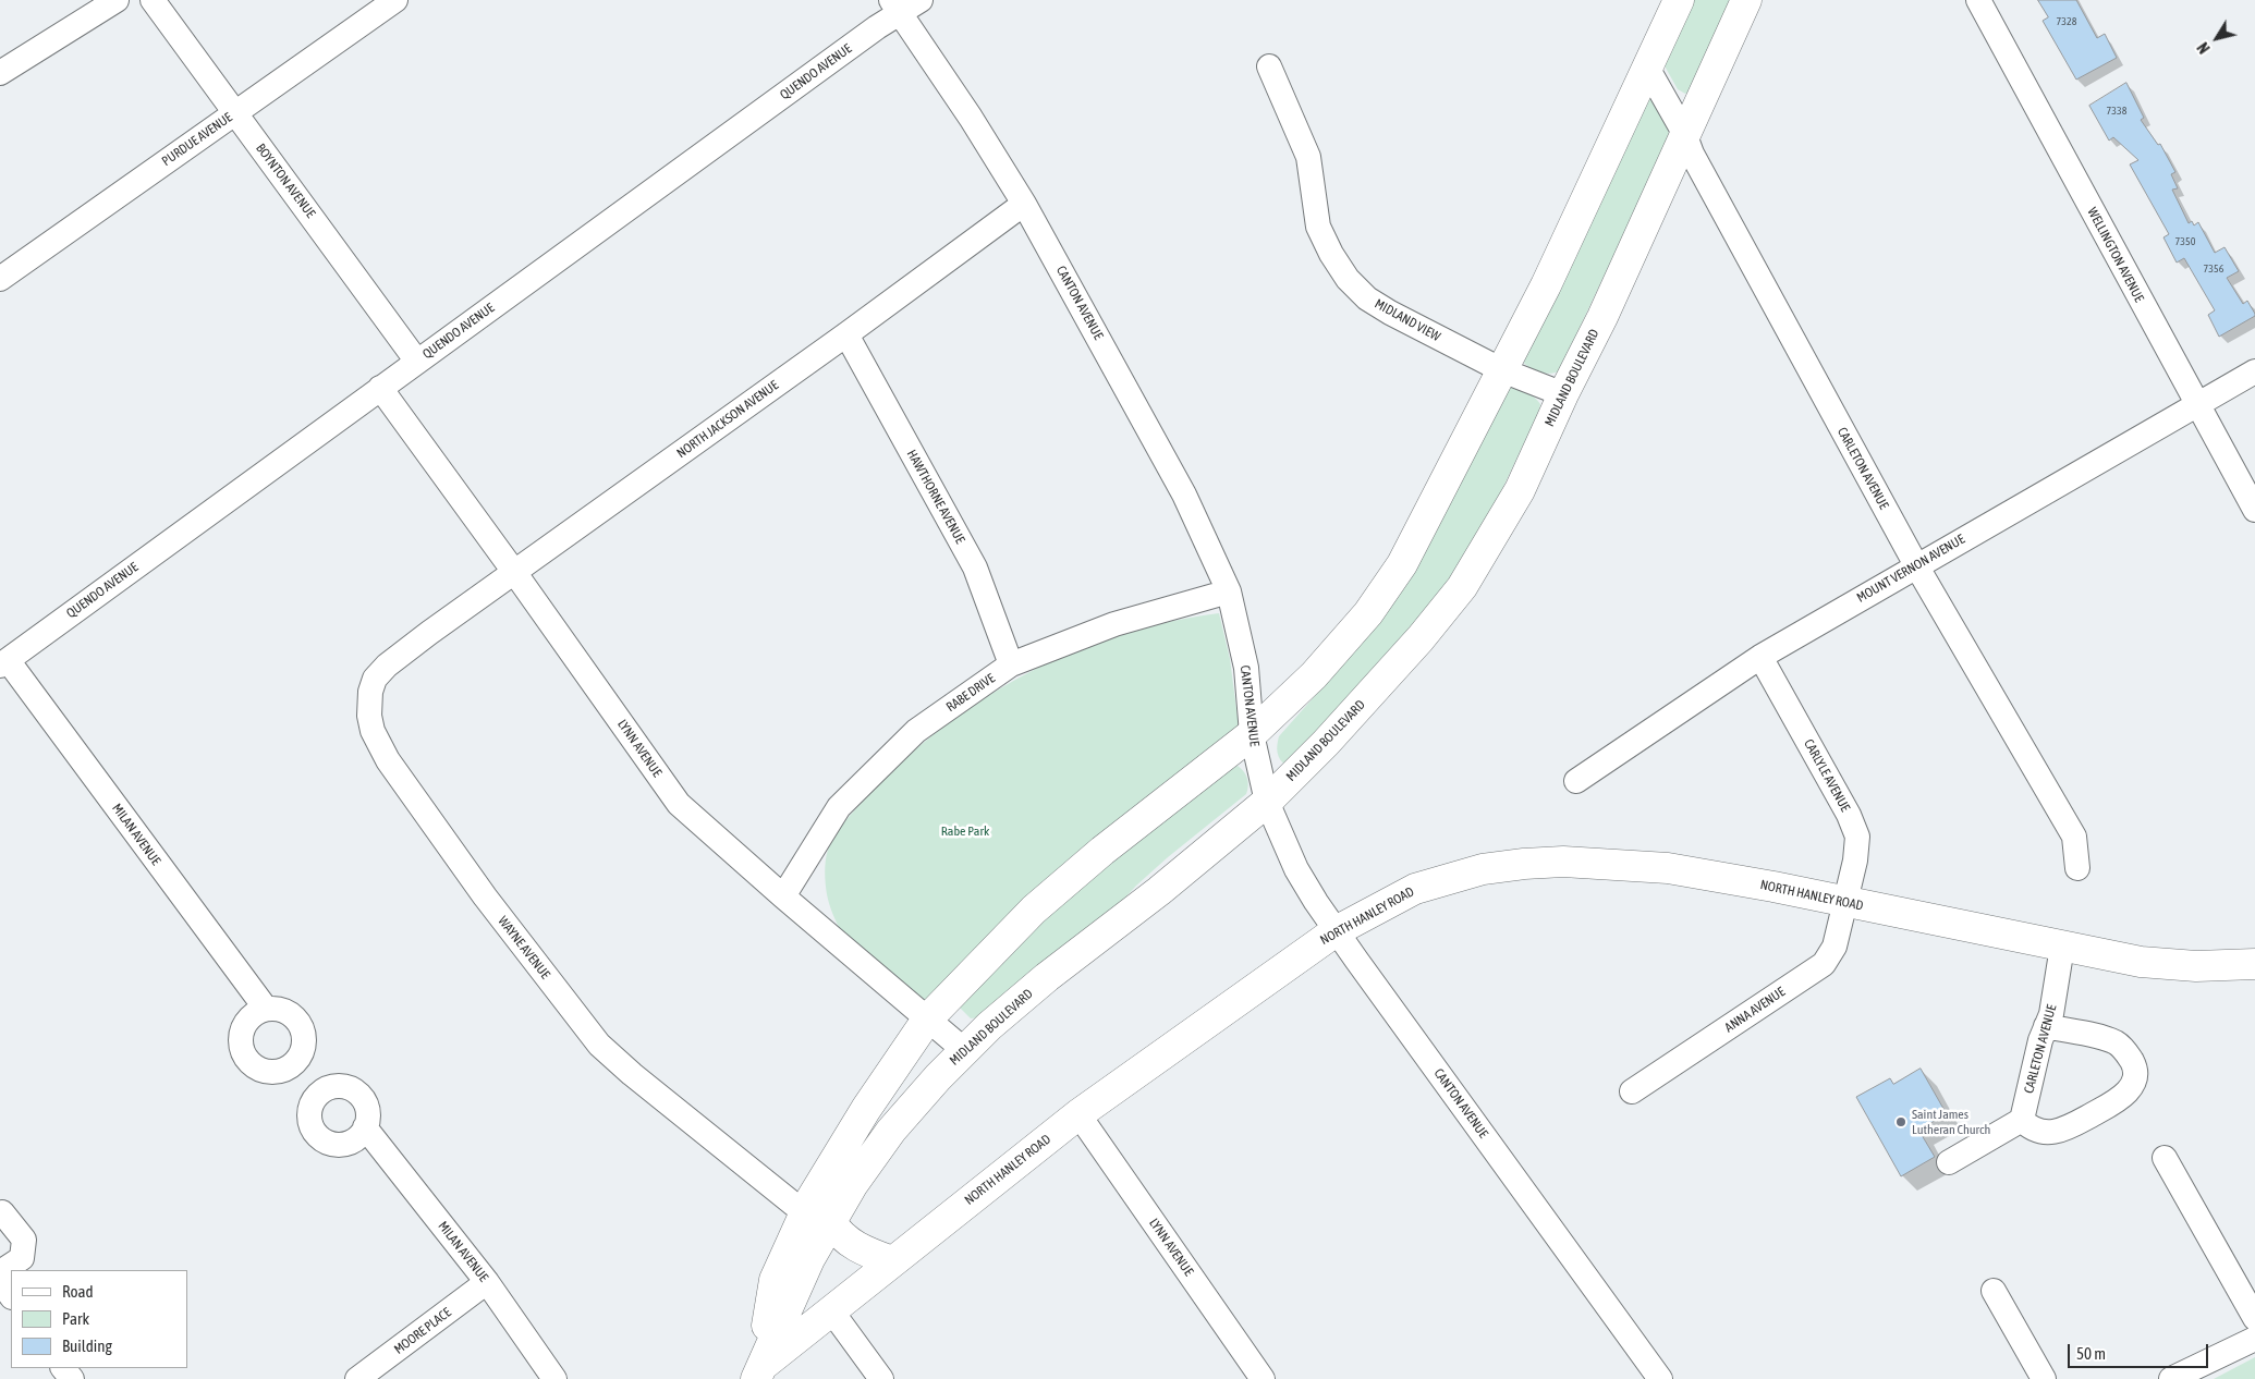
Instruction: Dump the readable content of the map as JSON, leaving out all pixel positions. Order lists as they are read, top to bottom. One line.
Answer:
{"streets":{"main road":["MIDLAND BOULEVARD","NORTH HANLEY ROAD"],"street":["QUENDO AVENUE","PURDUE AVENUE","BOYNTON AVENUE","WELLINGTON AVENUE","CANTON AVENUE","MIDLAND VIEW","NORTH JACKSON AVENUE","CARLETON AVENUE","HAWTHORNE AVENUE","MOUNT VERNON AVENUE","RABE DRIVE","LYNN AVENUE","CARLYLE AVENUE","MILAN AVENUE","WAYNE AVENUE","ANNA AVENUE","MOORE PLACE"]},"crossings":[["QUENDO AVENUE","BOYNTON AVENUE"],["QUENDO AVENUE","CANTON AVENUE"],["QUENDO AVENUE","LYNN AVENUE"],["QUENDO AVENUE","MILAN AVENUE"],["PURDUE AVENUE","BOYNTON AVENUE"],["WELLINGTON AVENUE","MOUNT VERNON AVENUE"],["CANTON AVENUE","MIDLAND BOULEVARD"],["CANTON AVENUE","NORTH JACKSON AVENUE"],["CANTON AVENUE","RABE DRIVE"],["CANTON AVENUE","NORTH HANLEY ROAD"],["MIDLAND VIEW","MIDLAND BOULEVARD"],["MIDLAND BOULEVARD","CARLETON AVENUE"],["MIDLAND BOULEVARD","LYNN AVENUE"],["MIDLAND BOULEVARD","NORTH HANLEY ROAD"],["MIDLAND BOULEVARD","WAYNE AVENUE"],["NORTH JACKSON AVENUE","HAWTHORNE AVENUE"],["NORTH JACKSON AVENUE","LYNN AVENUE"],["NORTH JACKSON AVENUE","WAYNE AVENUE"],["CARLETON AVENUE","MOUNT VERNON AVENUE"],["CARLETON AVENUE","NORTH HANLEY ROAD"],["HAWTHORNE AVENUE","RABE DRIVE"],["MOUNT VERNON AVENUE","CARLYLE AVENUE"],["RABE DRIVE","LYNN AVENUE"],["LYNN AVENUE","NORTH HANLEY ROAD"],["CARLYLE AVENUE","NORTH HANLEY ROAD"],["CARLYLE AVENUE","ANNA AVENUE"],["MILAN AVENUE","MOORE PLACE"],["NORTH HANLEY ROAD","ANNA AVENUE"]],"parks":["Rabe Park"],"places":["Saint James Lutheran Church"],"house_numbers":["7328","7338","7350","7356"],"legend":["Road","Park","Building"],"scale_bar":"50 m","north":"bottom left"}
